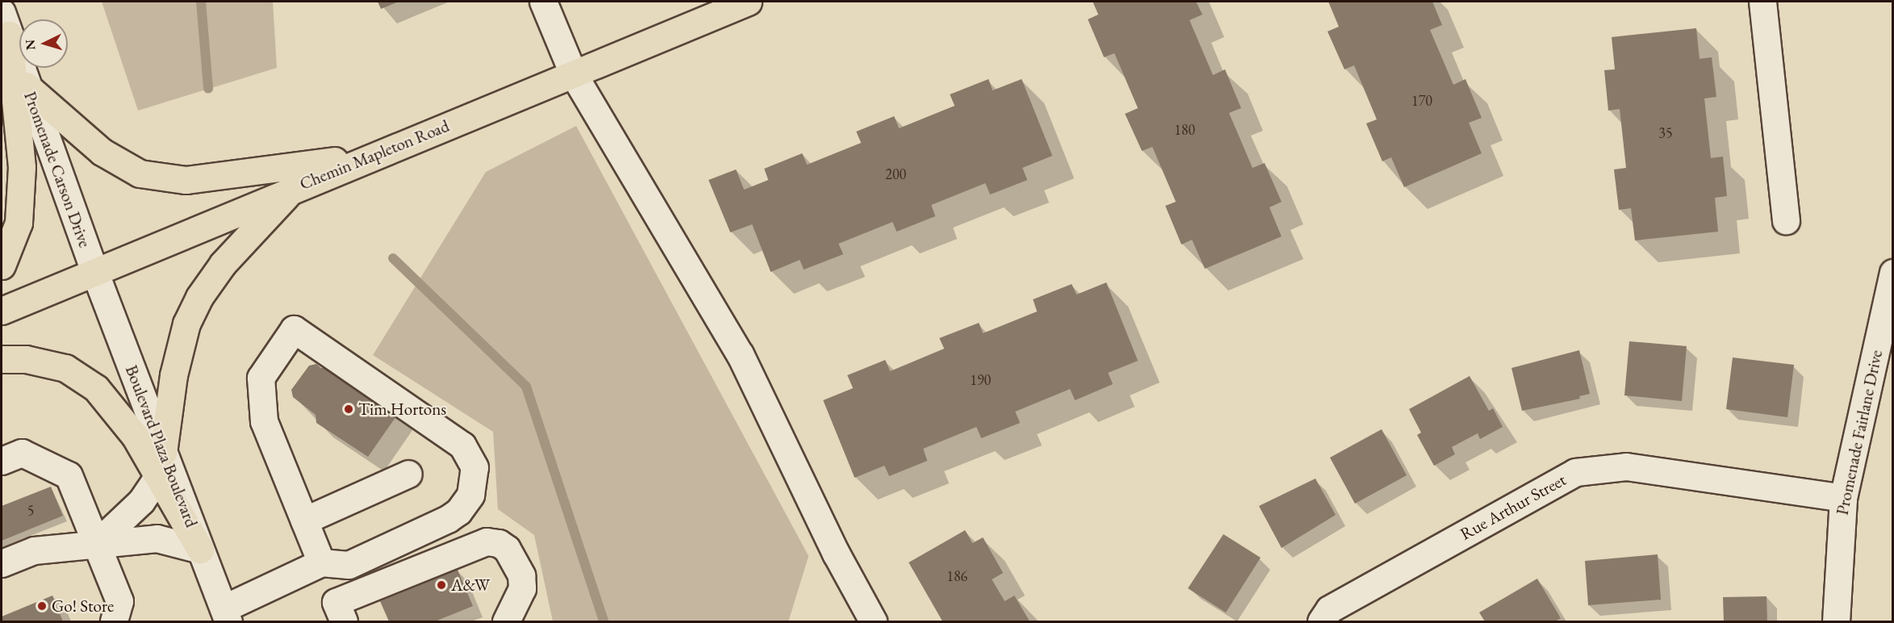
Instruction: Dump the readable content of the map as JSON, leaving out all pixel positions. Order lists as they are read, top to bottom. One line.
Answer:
{"streets":{"main road":["Chemin Mapleton Road"],"street":["Promenade Carson Drive","Promenade Fairlane Drive","Boulevard Plaza Boulevard","Rue Arthur Street"]},"crossings":[["Chemin Mapleton Road","Promenade Carson Drive"],["Chemin Mapleton Road","Boulevard Plaza Boulevard"],["Promenade Carson Drive","Boulevard Plaza Boulevard"],["Promenade Fairlane Drive","Rue Arthur Street"]],"places":["Tim Hortons","A&W","Go! Store"],"house_numbers":["170","180","35","200","190","5","186"],"north":"left"}
